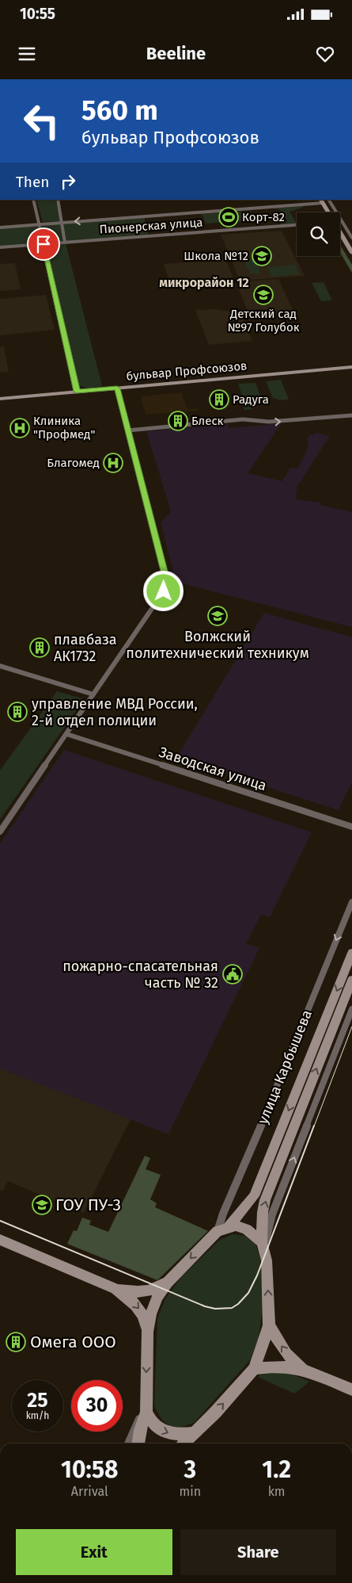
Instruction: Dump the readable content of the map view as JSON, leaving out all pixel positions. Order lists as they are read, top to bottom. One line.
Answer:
{"streets":{"street":["Пионерская улица","бульвар Профсоюзов","Заводская улица","улица Карбышева"]},"districts":["микрорайон 12"],"places":{"sports":["Корт-82"],"school or university":["Школа №12","Детский сад №97 Голубок","Волжский политехнический техникум","ГОУ ПУ-3"],"building":["Радуга","Блеск","плавбаза АК1732","управление МВД России, 2-й отдел полиции","Омега ООО"],"hospital":["Клиника \"Профмед\"","Благомед"],"public building":["пожарно-спасательная часть № 32"]},"page":{"status":"10:55","header":"Beeline","turn":["560 m","бульвар Профсоюзов"],"then":"Then","speed":"25 km/h","limit":"30","eta":["10:58","Arrival","3","min","1.2","km"],"buttons":["Exit","Share"]}}
